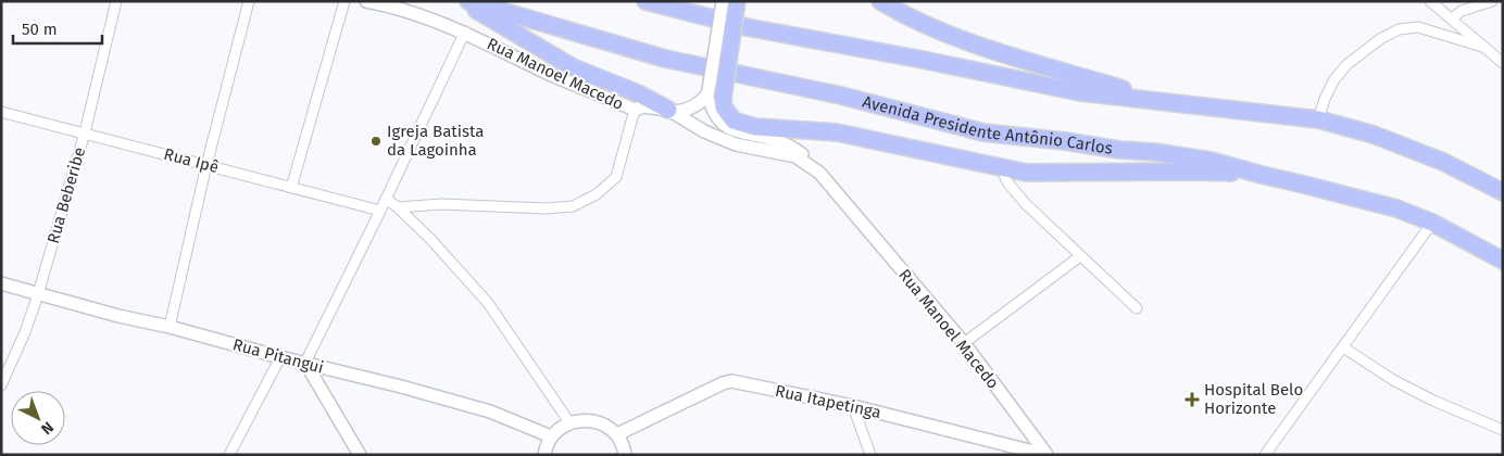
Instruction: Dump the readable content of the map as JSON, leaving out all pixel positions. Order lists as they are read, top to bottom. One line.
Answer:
{"streets":{"highway":["Avenida Presidente Antônio Carlos"],"street":["Rua Manoel Macedo","Rua Ipê","Rua Beberibe","Rua Pitangui","Rua Itapetinga"]},"crossings":[["Rua Manoel Macedo","Rua Itapetinga"],["Rua Ipê","Rua Beberibe"],["Rua Beberibe","Rua Pitangui"]],"places":{"other":["Igreja Batista da Lagoinha"],"health":["Hospital Belo Horizonte"]},"scale_bar":"50 m","north":"bottom right"}
